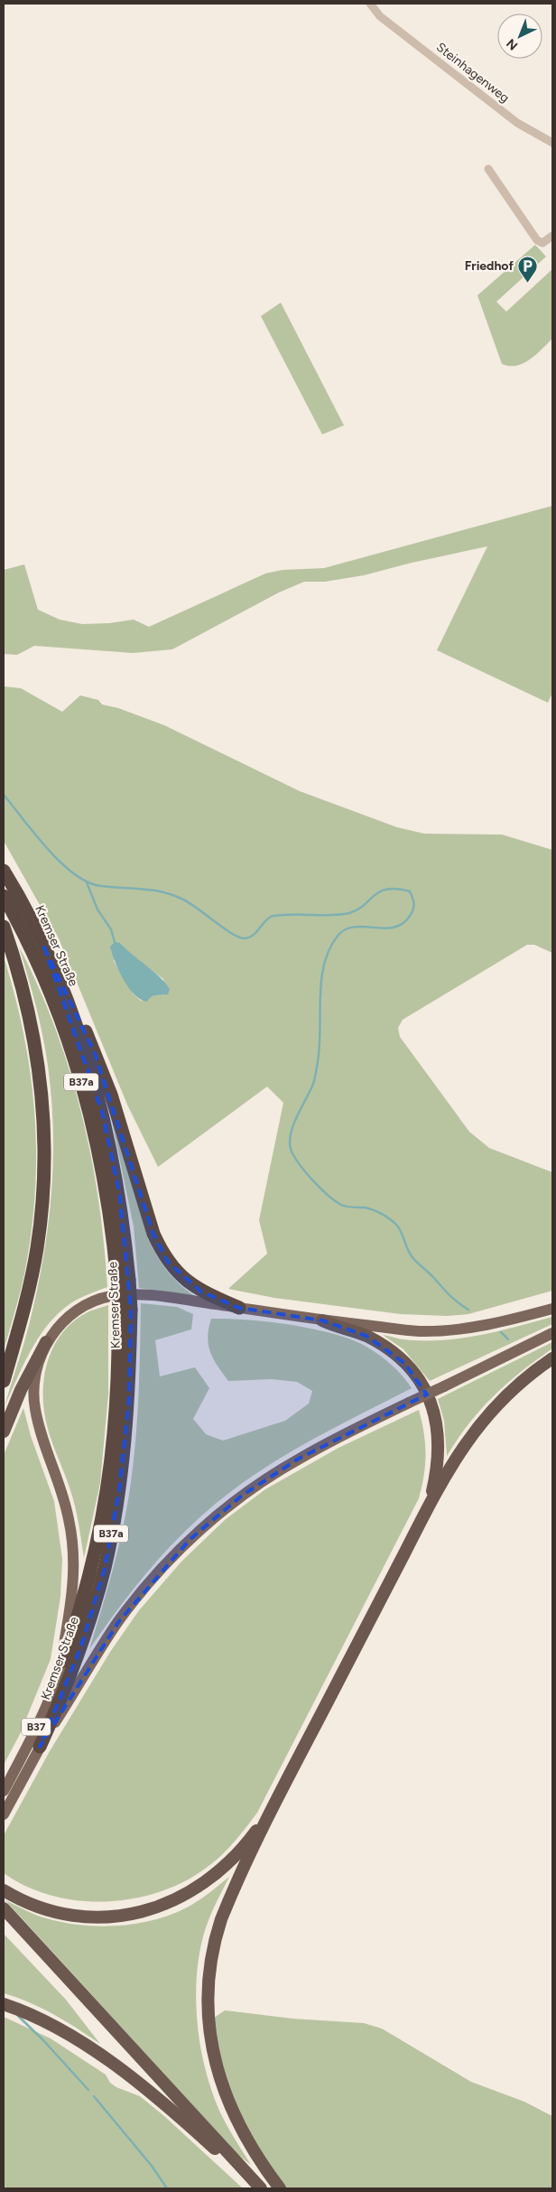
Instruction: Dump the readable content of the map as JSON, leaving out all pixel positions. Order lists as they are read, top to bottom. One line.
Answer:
{"streets":{"highway":["Kremser Straße","B37a"],"main road":["B37"],"street":["Steinhagenweg"]},"crossings":[["Kremser Straße","B37"]],"places":{"parking":["Friedhof"]},"north":"bottom left"}
